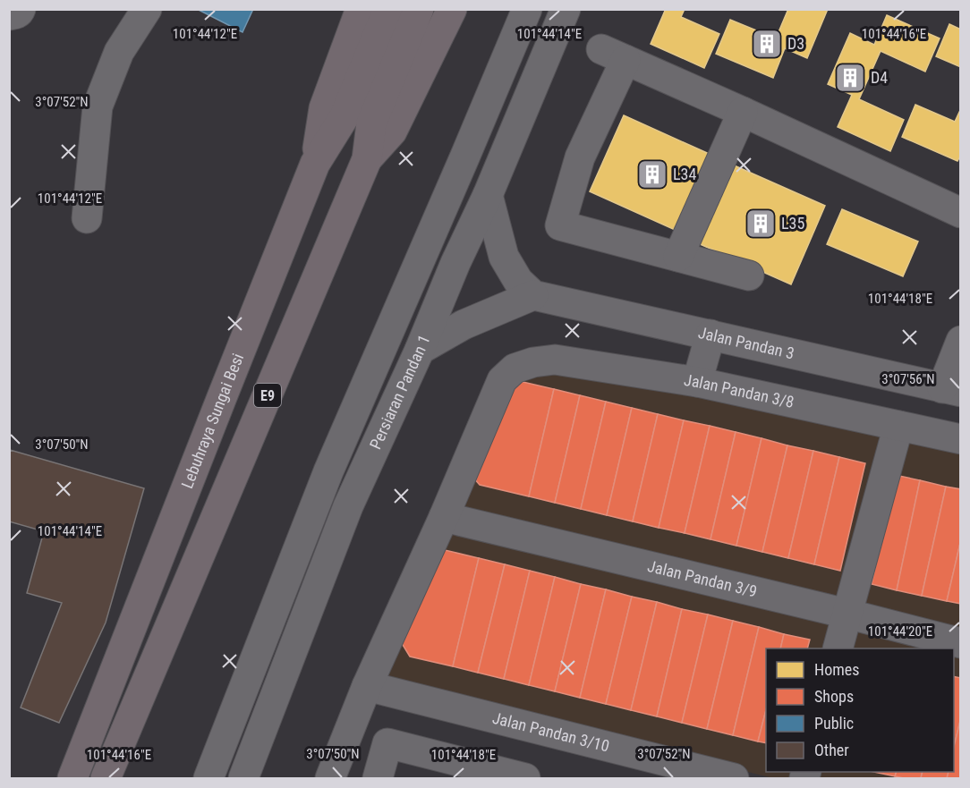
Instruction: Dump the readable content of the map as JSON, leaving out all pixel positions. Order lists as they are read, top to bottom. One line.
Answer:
{"streets":{"highway":["E9","Lebuhraya Sungai Besi"],"street":["Jalan Pandan 3","Jalan Pandan 3/8","Persiaran Pandan 1","Jalan Pandan 3/9","Jalan Pandan 3/10"]},"crossings":[["Jalan Pandan 3/8","Jalan Pandan 3/9"]],"places":{"building":["D3","D4","L34","L35"]},"legend":["Homes","Shops","Public","Other"],"coordinates":["101°44'12\"E","101°44'14\"E","101°44'16\"E","3°07'52\"N","101°44'18\"E","3°07'56\"N","3°07'50\"N","101°44'20\"E"]}
